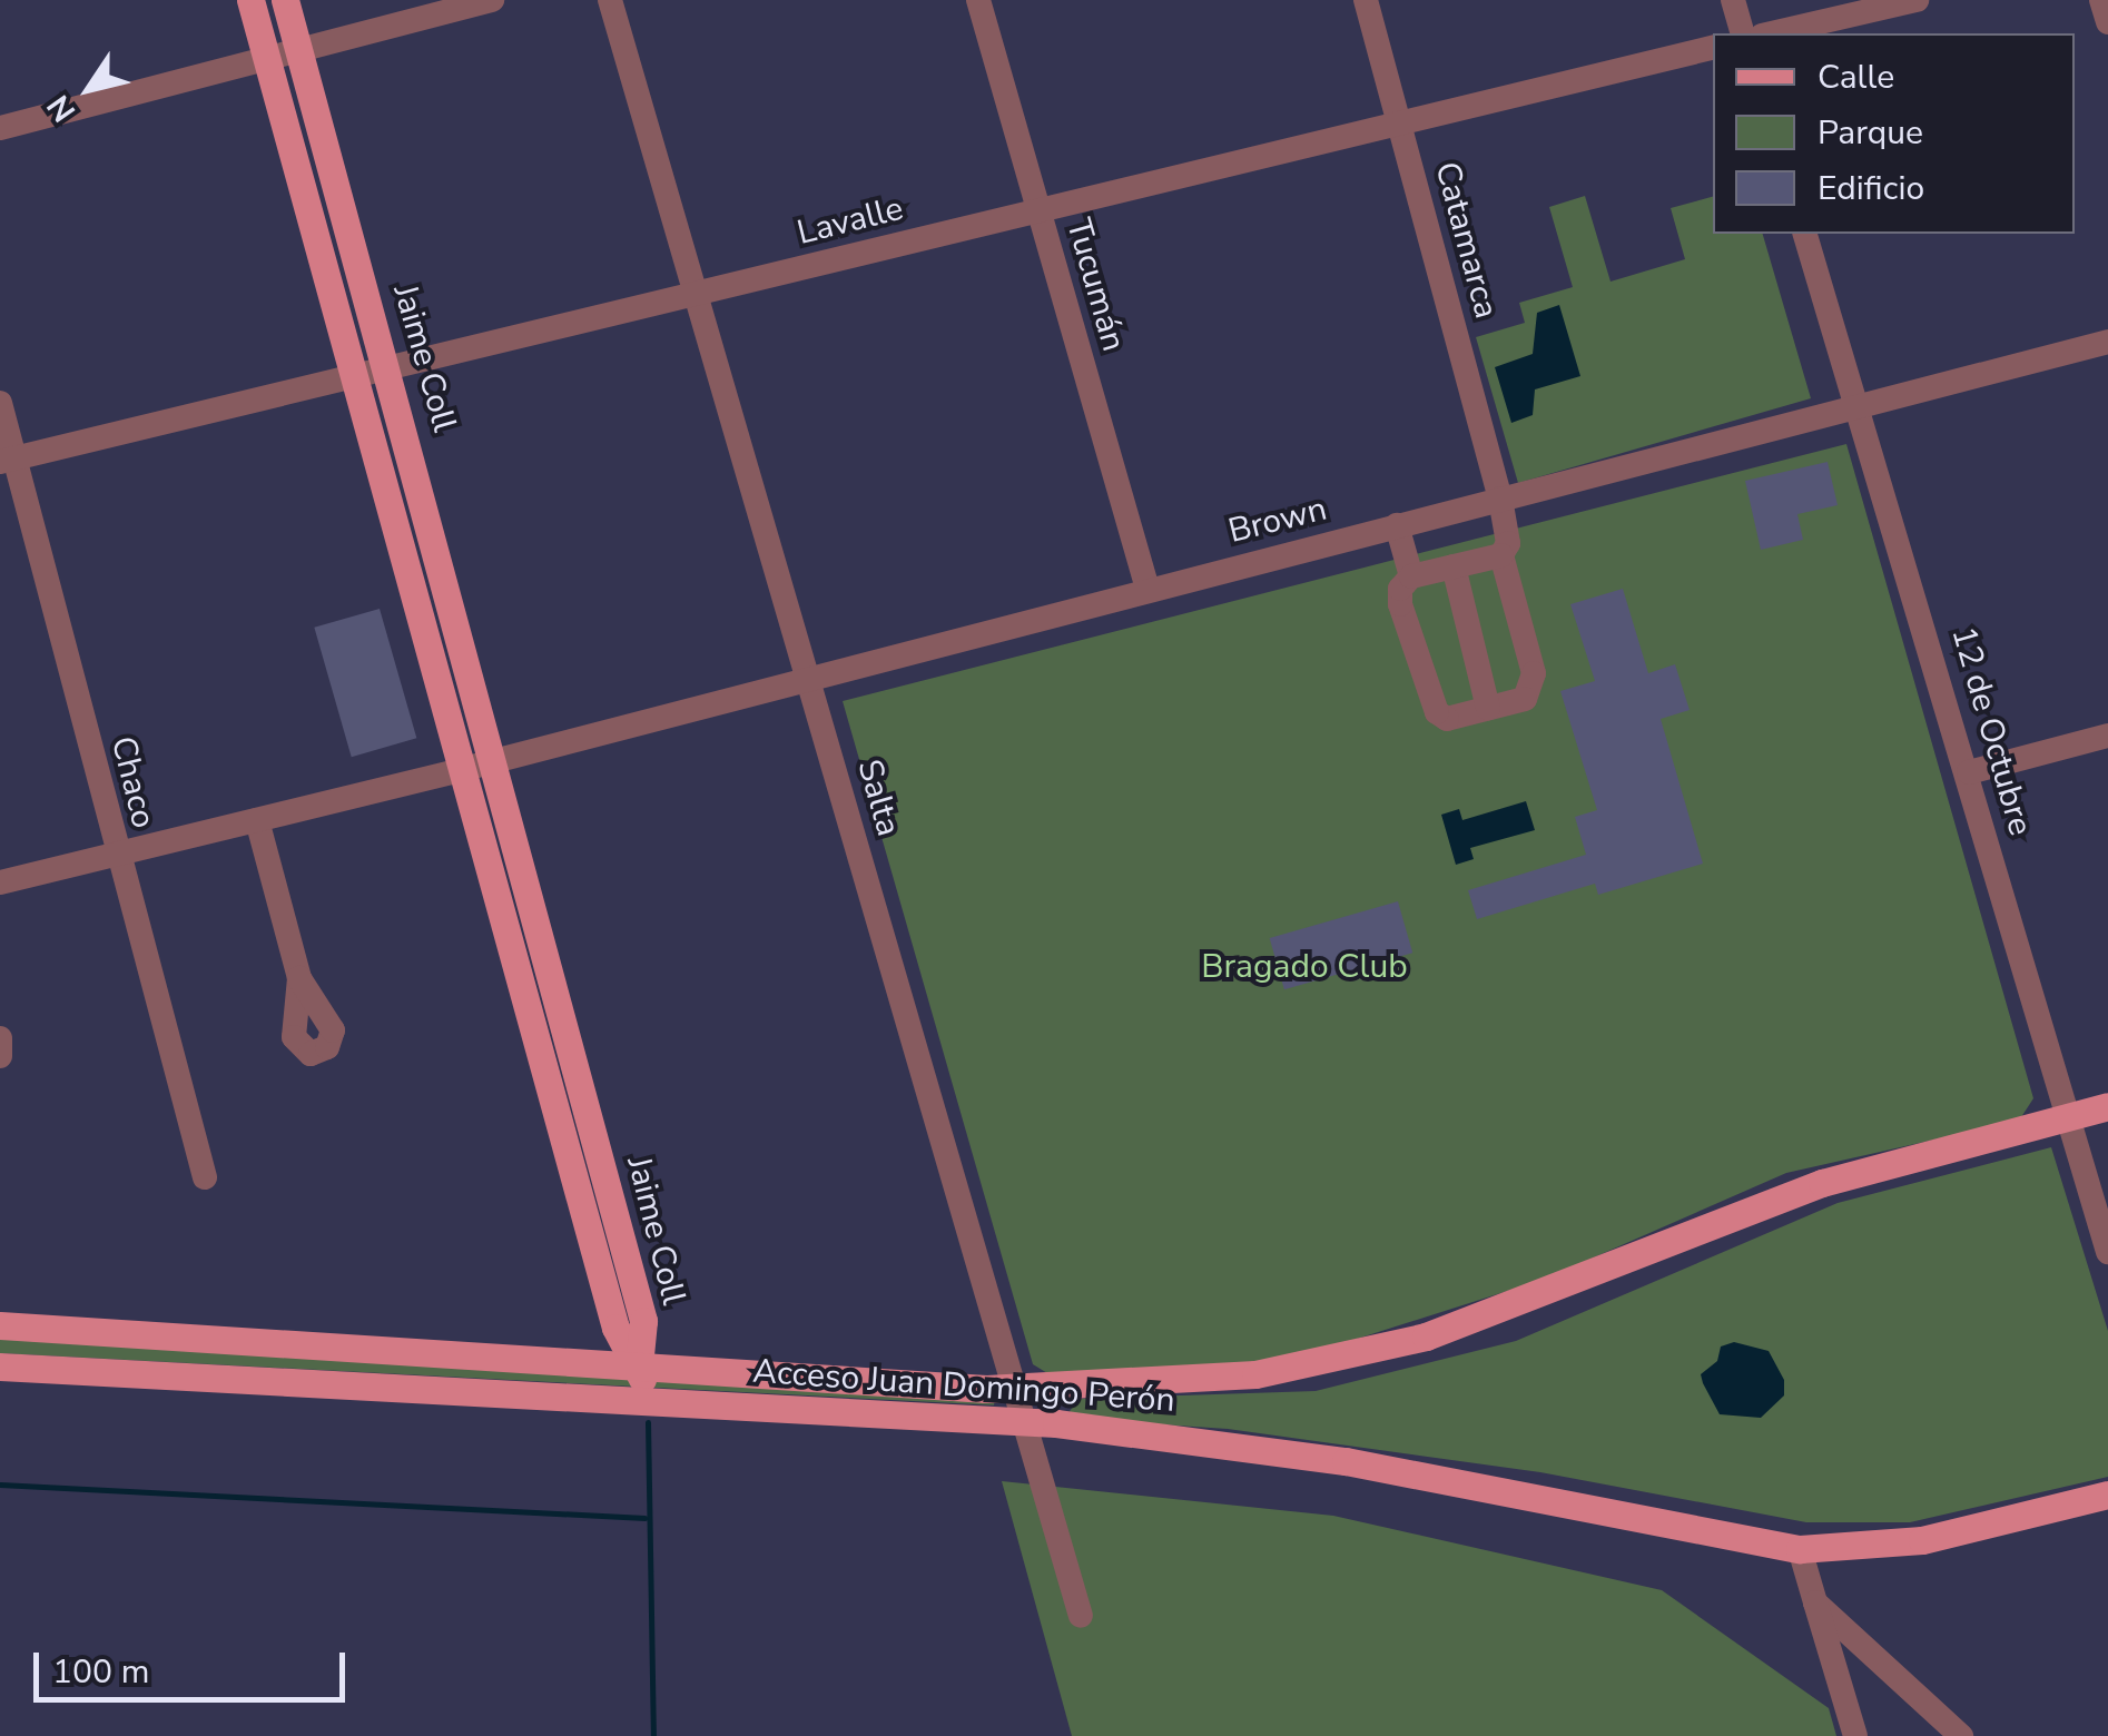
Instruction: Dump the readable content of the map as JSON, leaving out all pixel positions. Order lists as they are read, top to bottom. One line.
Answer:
{"streets":{"main road":["Jaime Coll","Acceso Juan Domingo Perón"],"street":["Lavalle","Catamarca","Tucumán","Brown","12 de Octubre","Chaco","Salta"]},"crossings":[["Lavalle","Catamarca"],["Lavalle","Tucumán"],["Lavalle","Jaime Coll"],["Lavalle","Chaco"],["Lavalle","Salta"],["Catamarca","Brown"],["Tucumán","Brown"],["Jaime Coll","Brown"],["Jaime Coll","Acceso Juan Domingo Perón"],["Brown","12 de Octubre"],["Brown","Chaco"],["Brown","Salta"],["12 de Octubre","Acceso Juan Domingo Perón"],["Salta","Acceso Juan Domingo Perón"]],"parks":["Bragado Club"],"legend":["Calle","Parque","Edificio"],"scale_bar":"100 m","north":"bottom left"}
